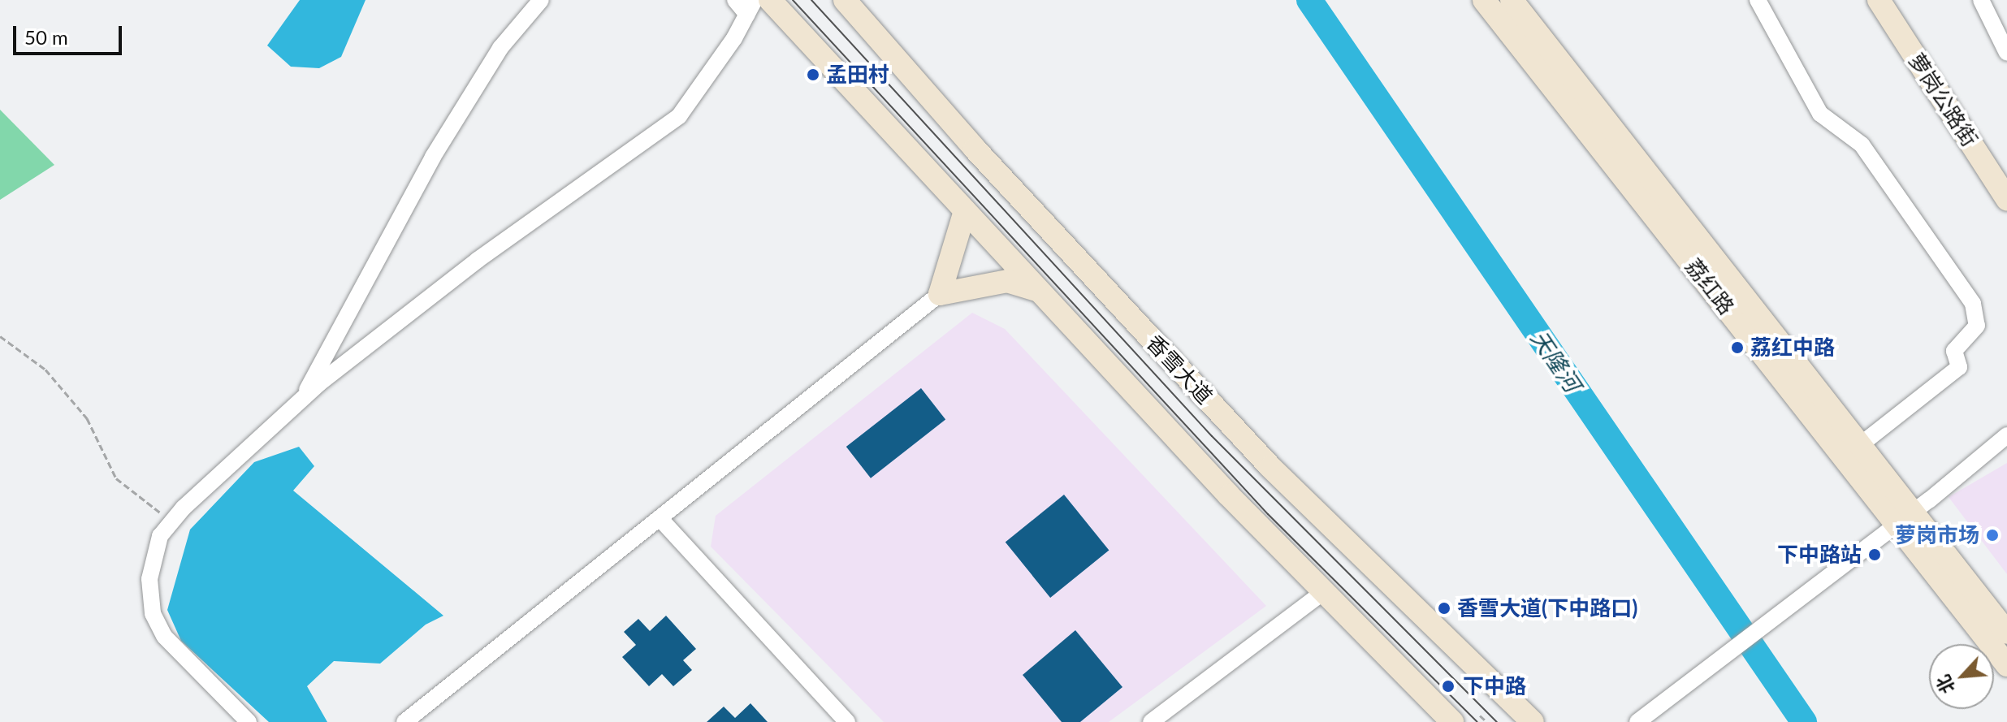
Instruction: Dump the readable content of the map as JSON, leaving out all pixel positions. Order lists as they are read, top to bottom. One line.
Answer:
{"streets":{"main road":["萝岗公路街","荔红路","香雪大道"]},"water":["天隆河"],"places":["孟田村","荔红中路","萝岗市场","下中路站","香雪大道(下中路口)","下中路"],"scale_bar":"50 m","north":"bottom left"}
